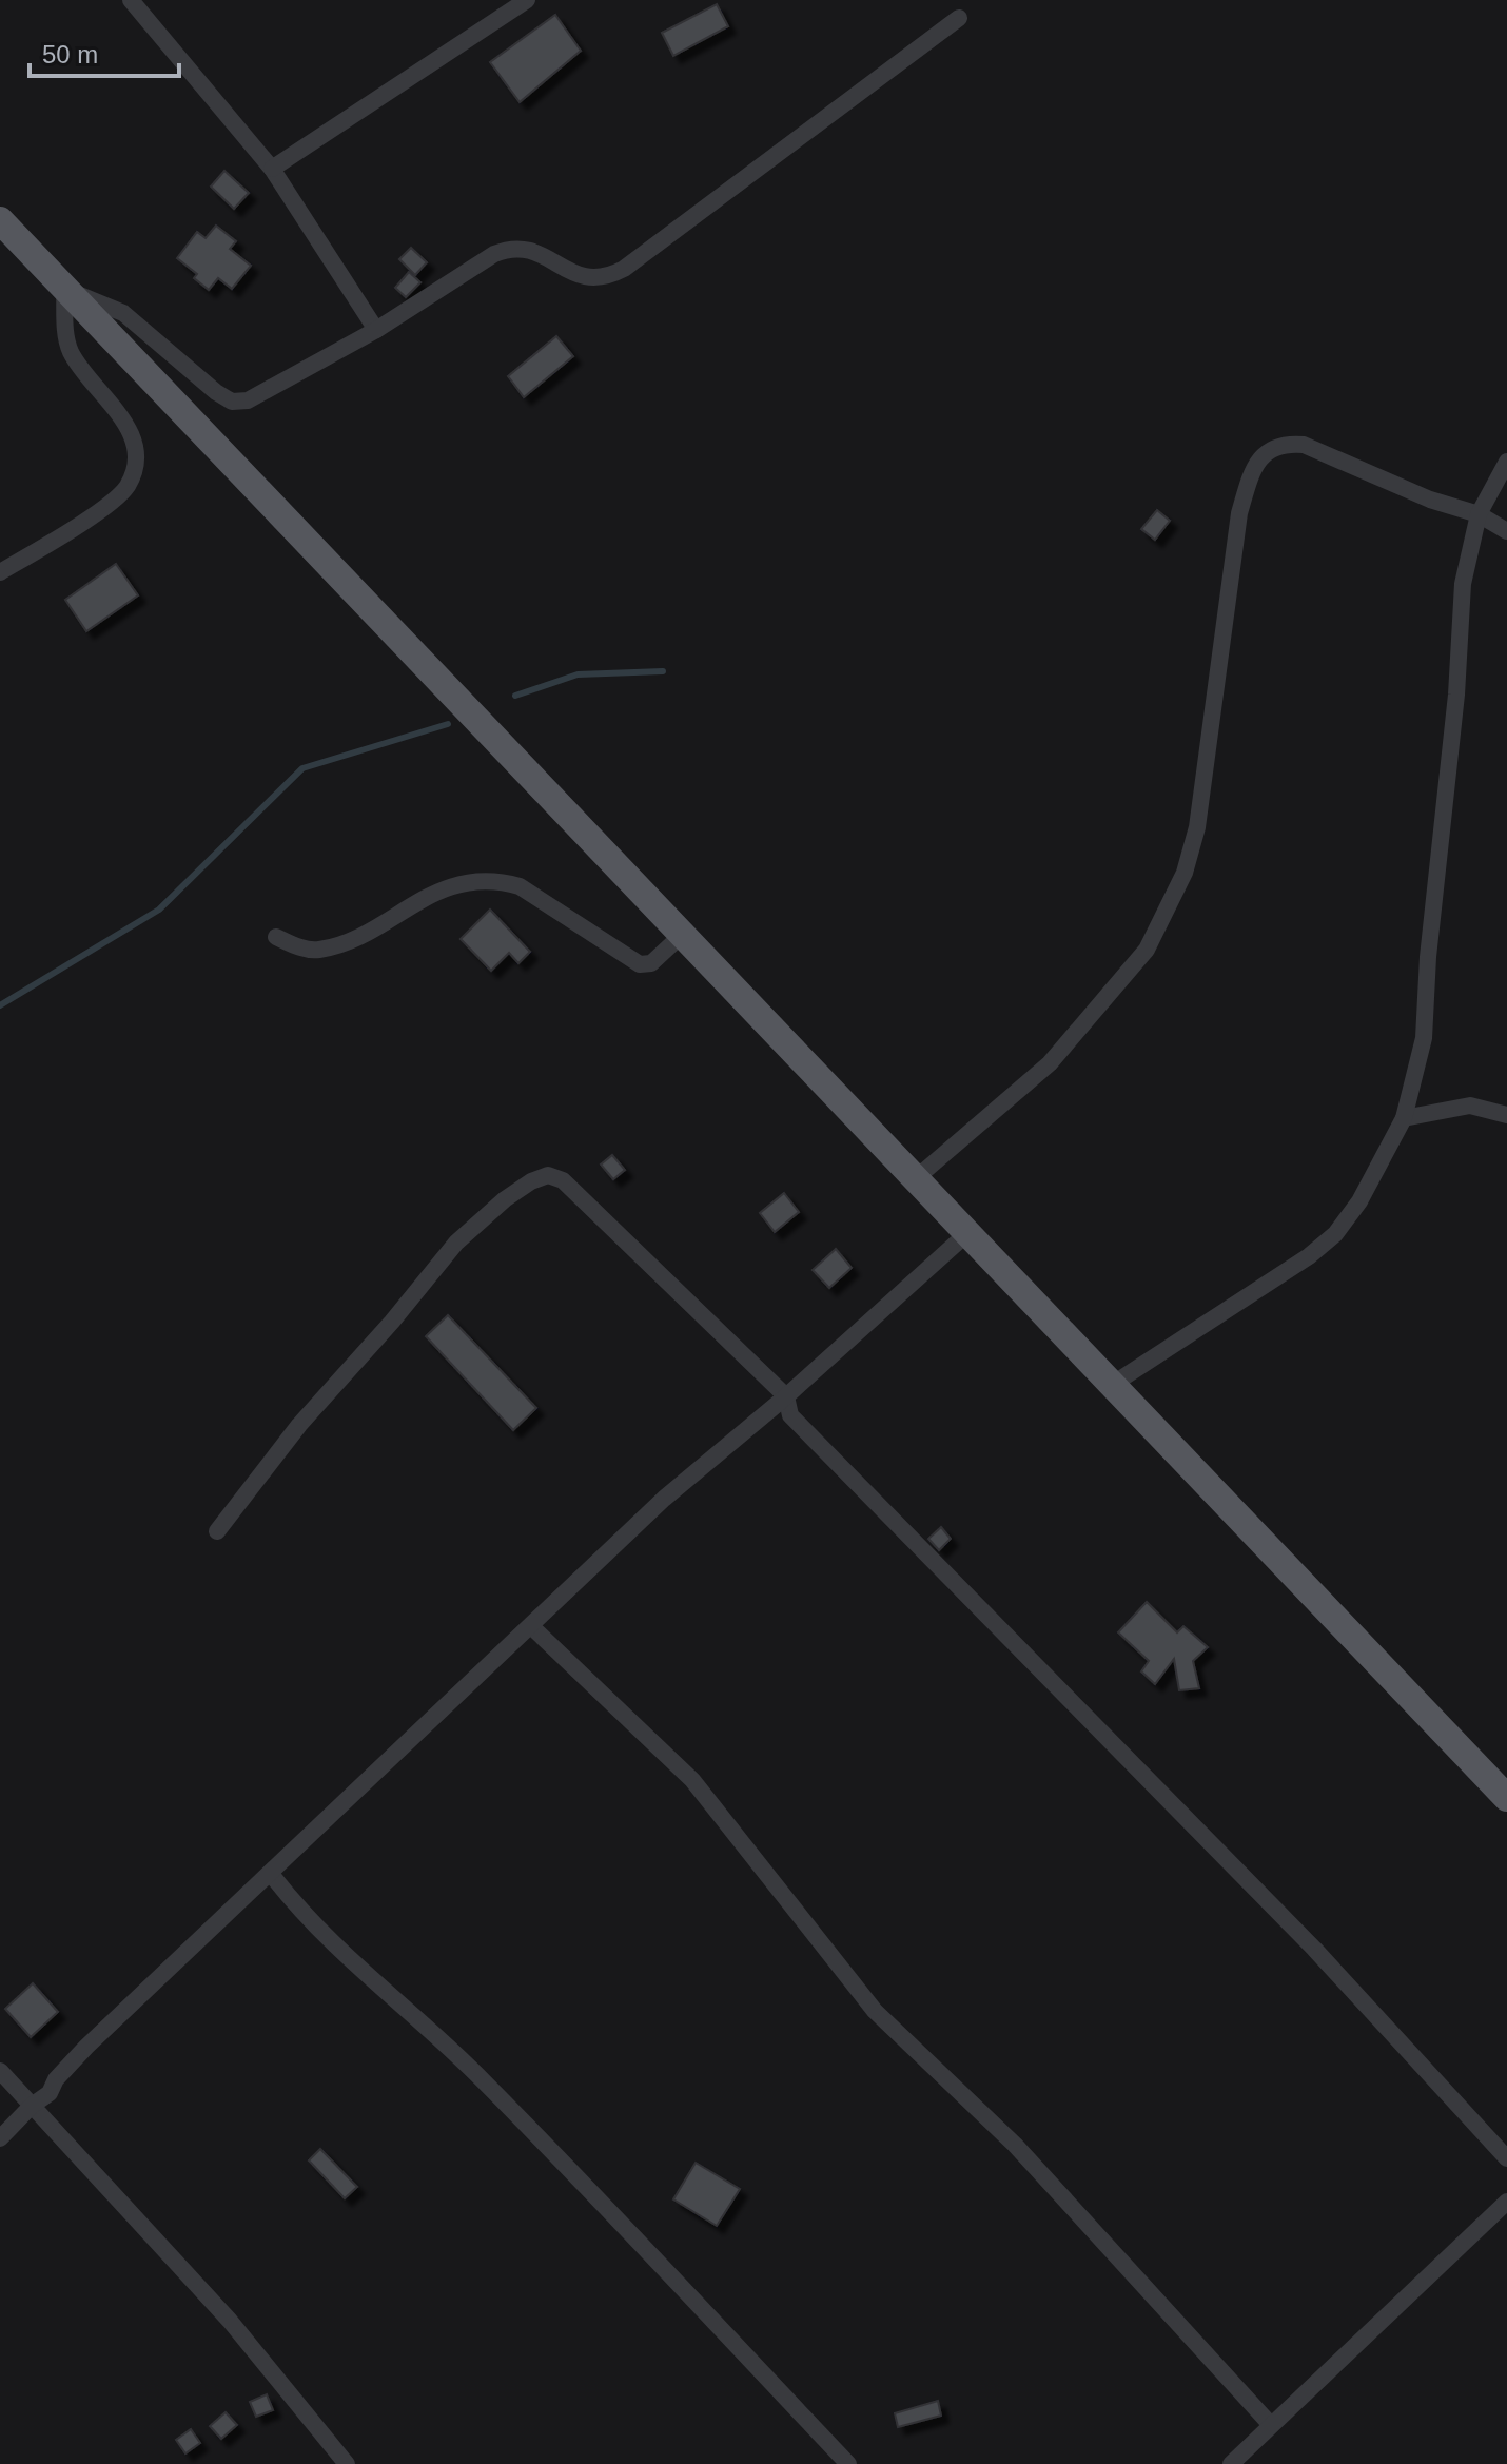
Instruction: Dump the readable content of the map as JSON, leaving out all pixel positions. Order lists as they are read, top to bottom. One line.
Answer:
{"scale_bar":"50 m"}
